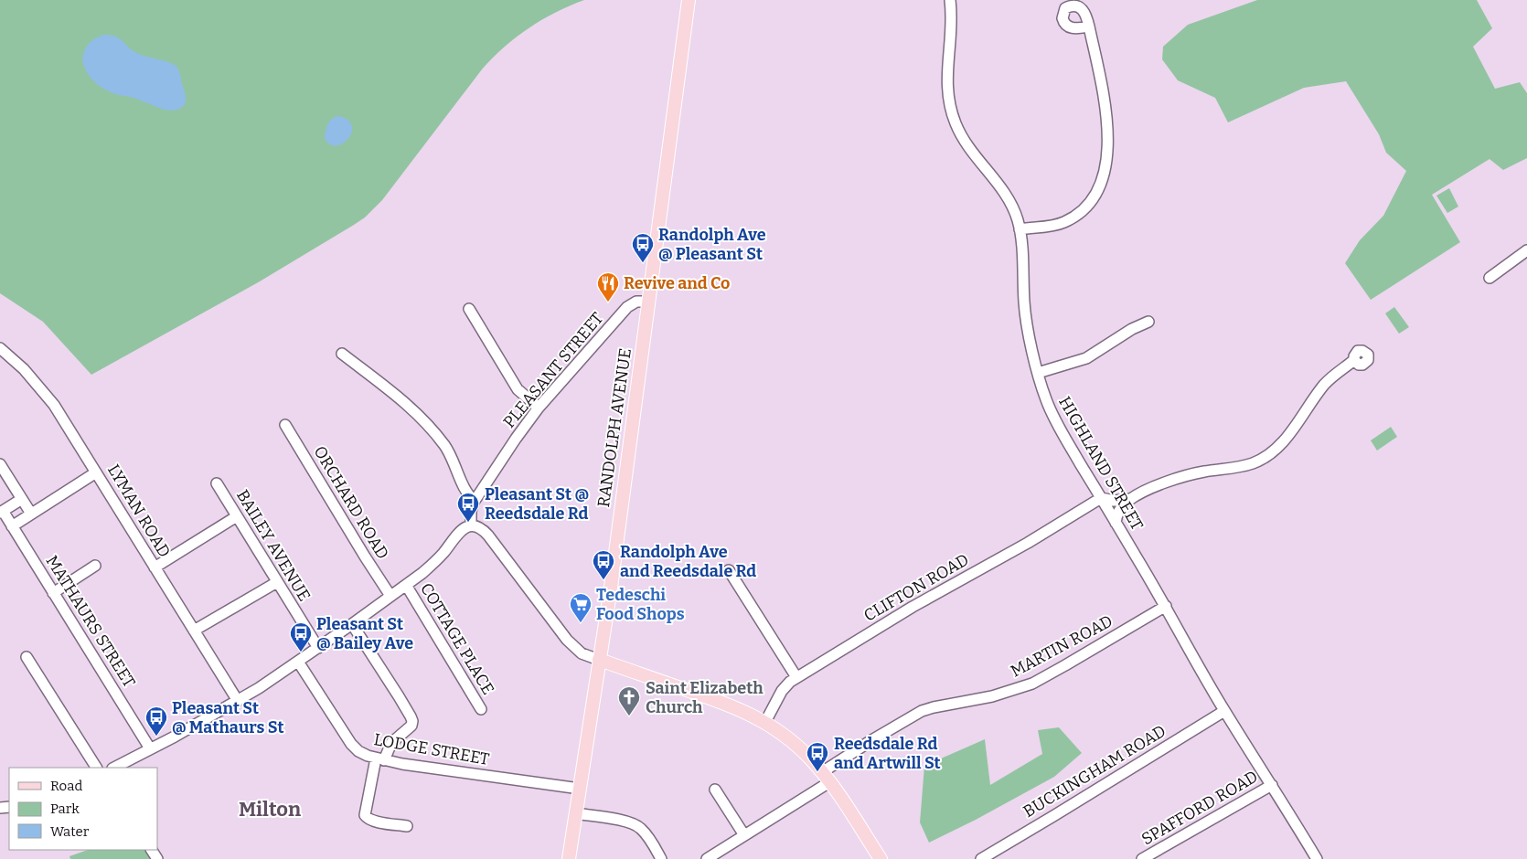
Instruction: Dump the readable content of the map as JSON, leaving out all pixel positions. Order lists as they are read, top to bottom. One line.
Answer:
{"streets":{"main road":["RANDOLPH AVENUE"],"street":["PLEASANT STREET","HIGHLAND STREET","ORCHARD ROAD","LYMAN ROAD","BAILEY AVENUE","CLIFTON ROAD","MATHAURS STREET","COTTAGE PLACE","MARTIN ROAD","LODGE STREET","BUCKINGHAM ROAD","SPAFFORD ROAD"]},"crossings":[["PLEASANT STREET","RANDOLPH AVENUE"],["RANDOLPH AVENUE","LODGE STREET"],["HIGHLAND STREET","CLIFTON ROAD"],["HIGHLAND STREET","MARTIN ROAD"],["HIGHLAND STREET","BUCKINGHAM ROAD"],["HIGHLAND STREET","SPAFFORD ROAD"]],"districts":["Milton"],"places":{"bus stop":["Randolph Ave @ Pleasant St","Pleasant St @ Reedsdale Rd","Randolph Ave and Reedsdale Rd","Pleasant St @ Bailey Ave","Pleasant St @ Mathaurs St","Reedsdale Rd and Artwill St"],"restaurant":["Revive and Co"],"supermarket":["Tedeschi Food Shops"],"church":["Saint Elizabeth Church"]},"legend":["Road","Park","Water"]}
